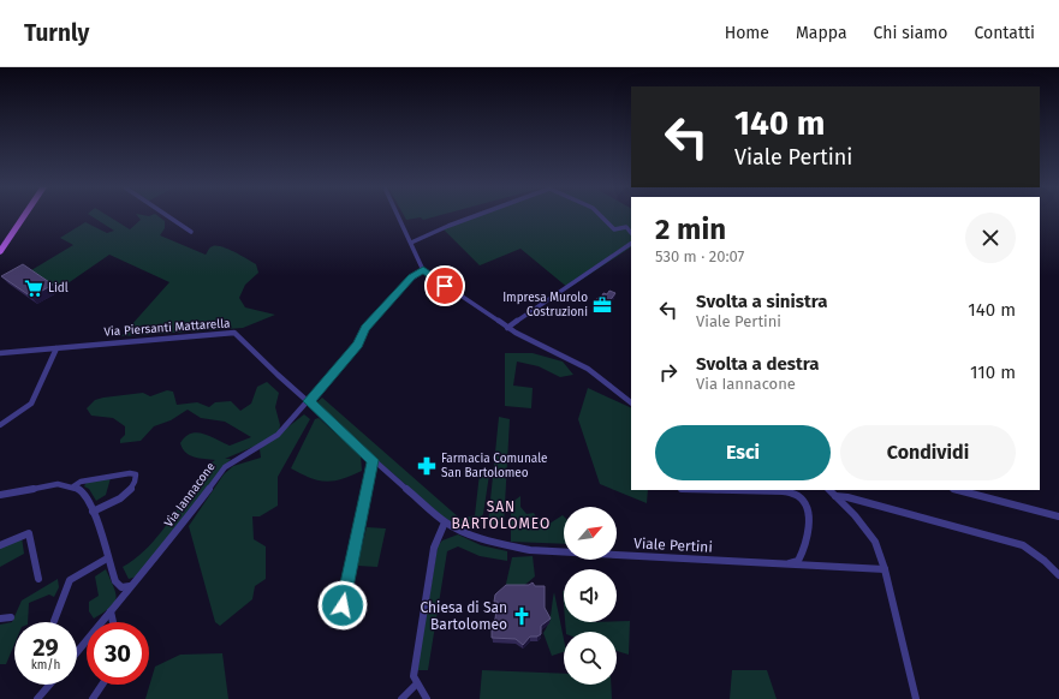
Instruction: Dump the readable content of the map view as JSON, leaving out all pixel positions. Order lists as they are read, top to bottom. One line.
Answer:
{"streets":{"street":["Via Piersanti Mattarella","Via Iannacone","Viale Pertini"]},"crossings":[["Via Piersanti Mattarella","Via Iannacone"],["Via Piersanti Mattarella","Viale Pertini"],["Via Iannacone","Viale Pertini"]],"districts":["SAN BARTOLOMEO"],"places":{"supermarket":["Lidl"],"office":["Impresa Murolo Costruzioni"],"pharmacy":["Farmacia Comunale San Bartolomeo"],"church":["Chiesa di San Bartolomeo"]},"north":"top right","page":{"header":"Turnly","nav":["Home","Mappa","Chi siamo","Contatti"],"turn":["140 m","Viale Pertini"],"heading":["2 min","530 m · 20:07"],"list":[{"name":"Svolta a sinistra","note":"Viale Pertini","value":"140 m"},{"name":"Svolta a destra","note":"Via Iannacone","value":"110 m"}],"buttons":["Esci","Condividi"],"speed":"29 km/h","limit":"30"}}
